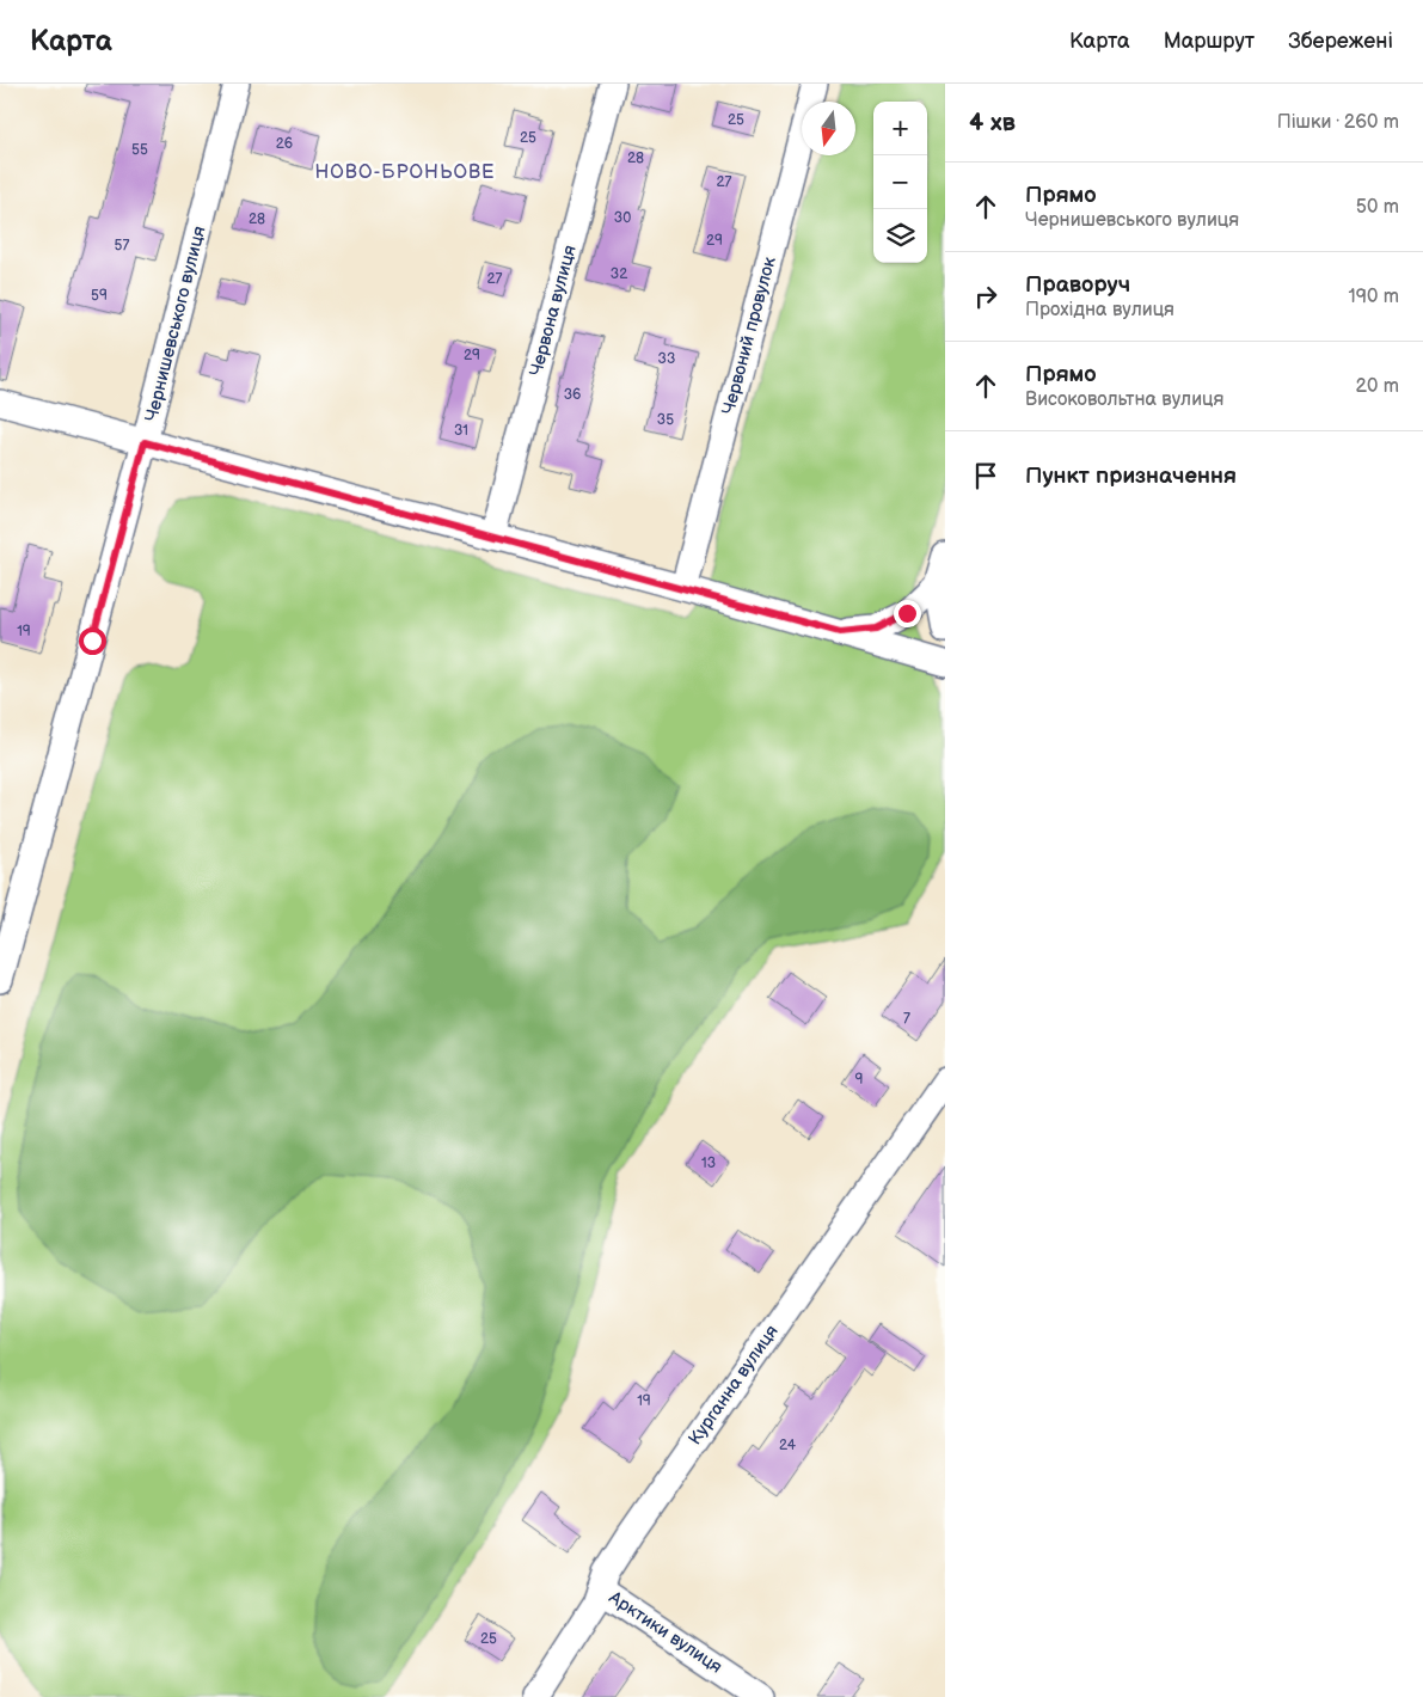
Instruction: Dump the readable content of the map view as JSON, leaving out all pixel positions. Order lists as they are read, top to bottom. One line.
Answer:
{"streets":{"street":["Червона вулиця","Чернишевського вулиця","Червоний провулок","Курганна вулиця","Арктики вулиця"]},"crossings":[["Курганна вулиця","Арктики вулиця"]],"districts":["НОВО-БРОНЬОВЕ"],"house_numbers":["25","25","26","55","28","27","30","28","29","57","32","27","59","29","33","36","35","31","19","7","9","13","19","24","25"],"north":"bottom","page":{"header":"Карта","nav":["Карта","Маршрут","Збережені"],"heading":["4 хв","Пішки · 260 m"],"map_buttons":["+","−"],"list":[["Прямо","Чернишевського вулиця","50 m"],["Праворуч","Прохідна вулиця","190 m"],["Прямо","Високовольтна вулиця","20 m"],"Пункт призначення"]}}
